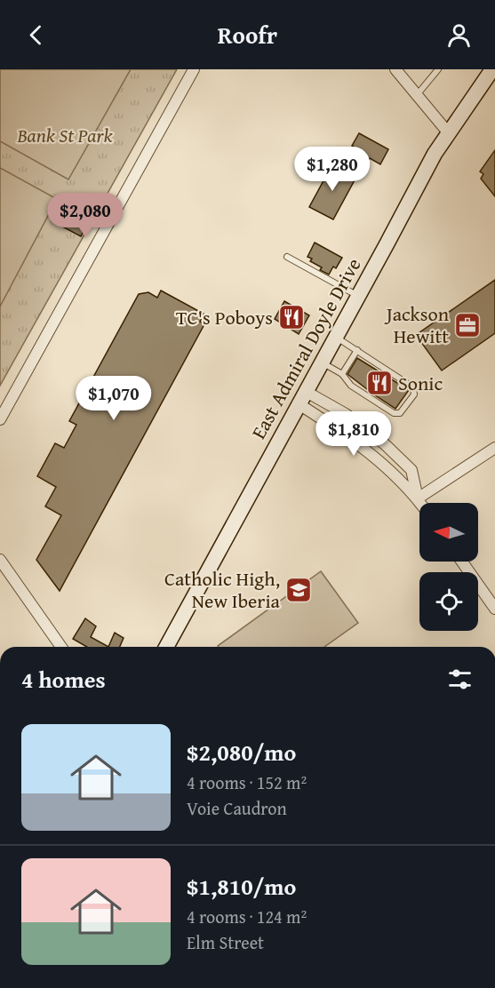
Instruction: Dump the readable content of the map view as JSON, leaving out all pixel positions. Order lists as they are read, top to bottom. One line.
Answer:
{"streets":{"main road":["East Admiral Doyle Drive"]},"parks":["Bank St Park"],"places":{"restaurant":["TC's Poboys","Sonic"],"office":["Jackson Hewitt"],"school or university":["Catholic High, New Iberia"]},"north":"left","page":{"header":"Roofr","price":["$1,280","$2,080","$1,070","$1,810"],"heading":"4 homes","list":[{"name":"$2,080/mo","note":"4 rooms · 152 m² · Voie Caudron"},{"name":"$1,810/mo","note":"4 rooms · 124 m² · Elm Street"}]}}
